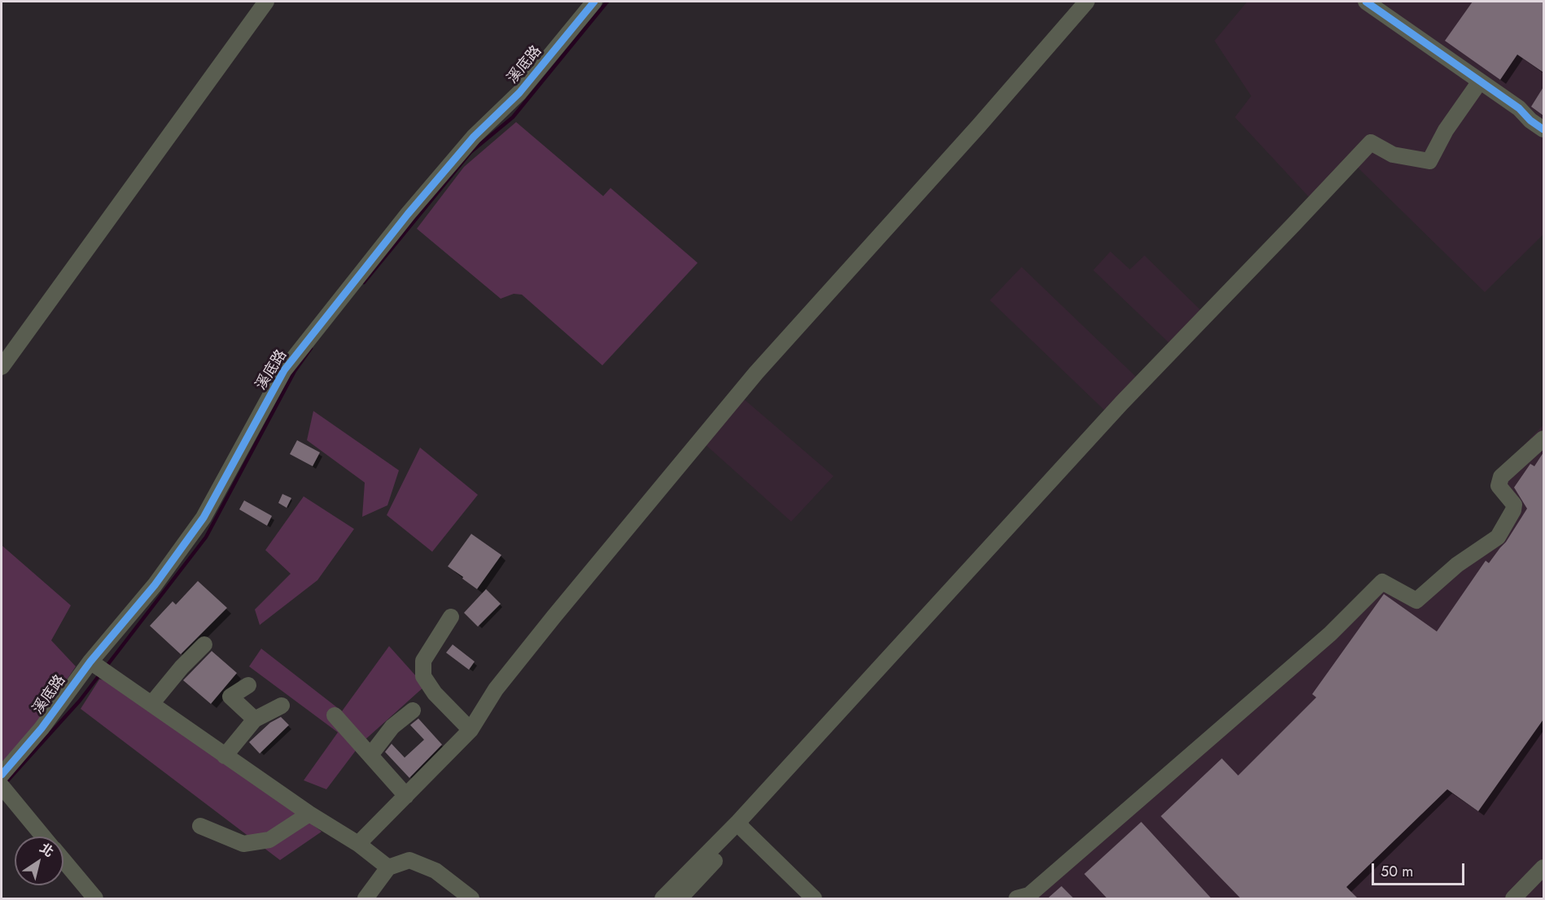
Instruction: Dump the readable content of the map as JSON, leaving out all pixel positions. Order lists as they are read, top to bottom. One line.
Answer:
{"streets":{"street":["溪底路"]},"scale_bar":"50 m","north":"top right"}
